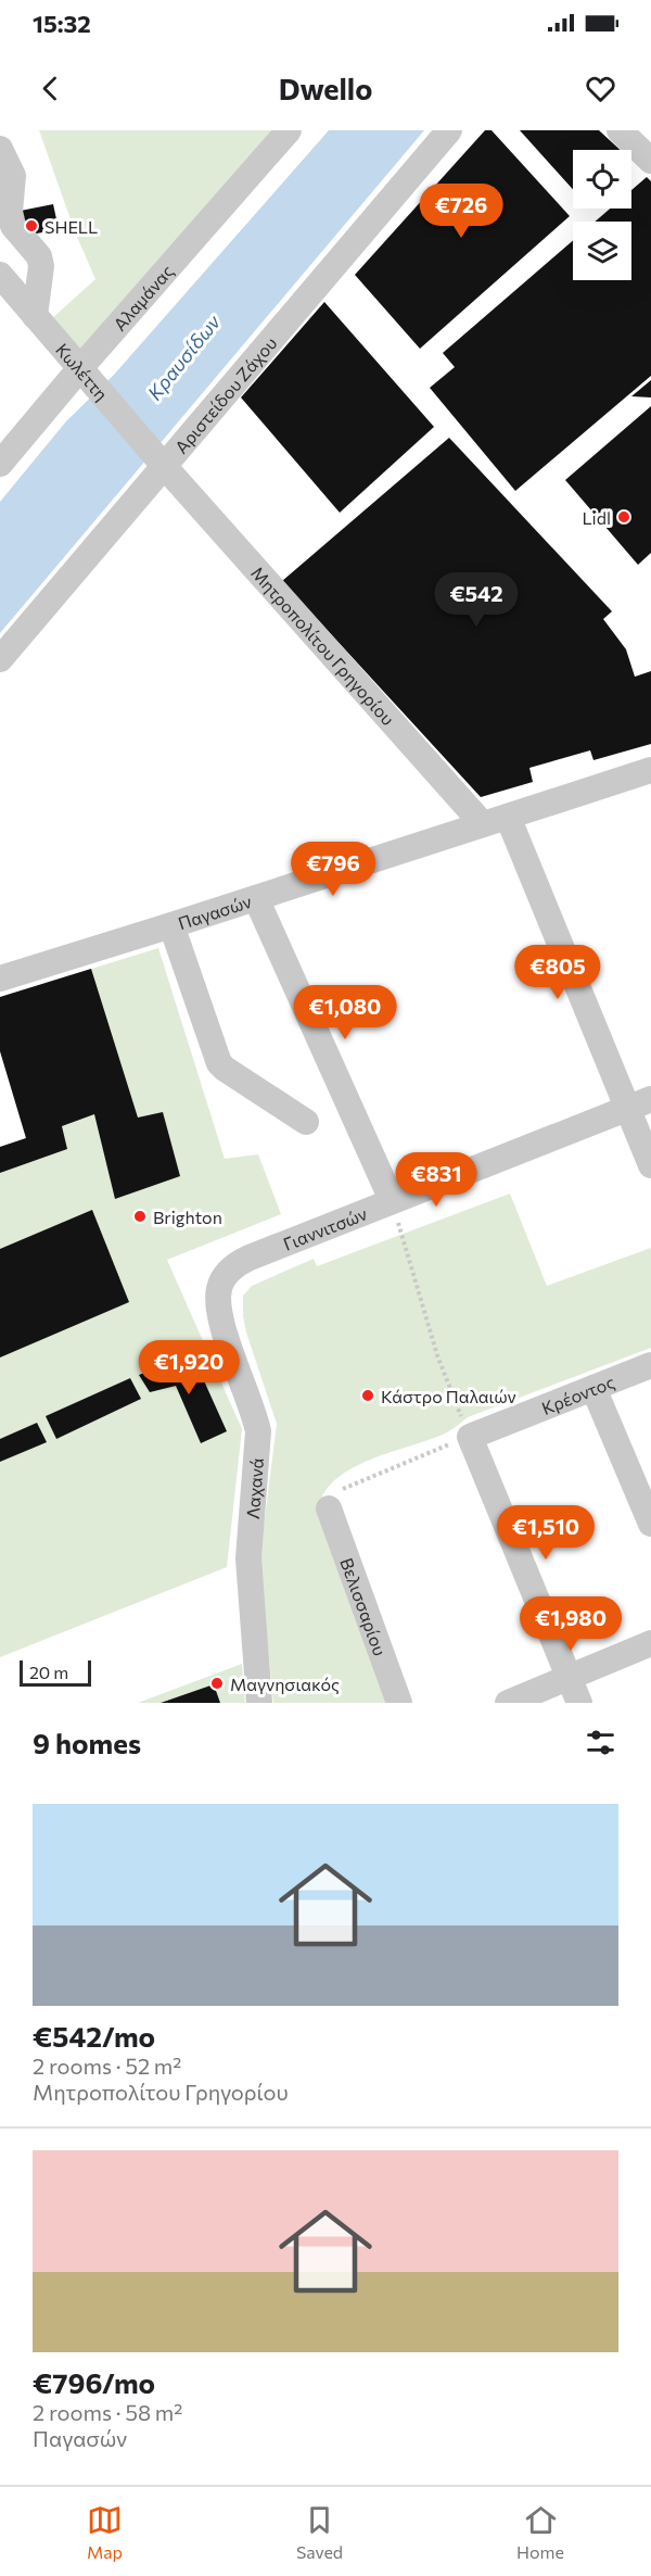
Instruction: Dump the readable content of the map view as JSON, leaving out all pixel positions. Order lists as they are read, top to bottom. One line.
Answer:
{"streets":{"street":["Αλαμάνας","Κωλέττη","Αριστείδου Ζάχου","Μητροπολίτου Γρηγορίου","Παγασών","Γιαννιτσών","Κρέοντος","Λαχανά","Βελισσαρίου"]},"crossings":[["Αλαμάνας","Κωλέττη"],["Κωλέττη","Αριστείδου Ζάχου"],["Κωλέττη","Μητροπολίτου Γρηγορίου"],["Αριστείδου Ζάχου","Μητροπολίτου Γρηγορίου"],["Μητροπολίτου Γρηγορίου","Παγασών"],["Γιαννιτσών","Λαχανά"]],"water":["Κραυσίδων"],"places":["SHELL","Lidl","Brighton","Κάστρο Παλαιών","Μαγνησιακός"],"scale_bar":"20 m","page":{"status":"15:32","header":"Dwello","price":["€726","€542","€796","€805","€1,080","€831","€1,920","€1,510","€1,980"],"scale":"20 m","heading":"9 homes","list":[{"name":"€542/mo","note":"2 rooms · 52 m² · Μητροπολίτου Γρηγορίου"},{"name":"€796/mo","note":"2 rooms · 58 m² · Παγασών"}],"tabs":["Map","Saved","Home"]}}
